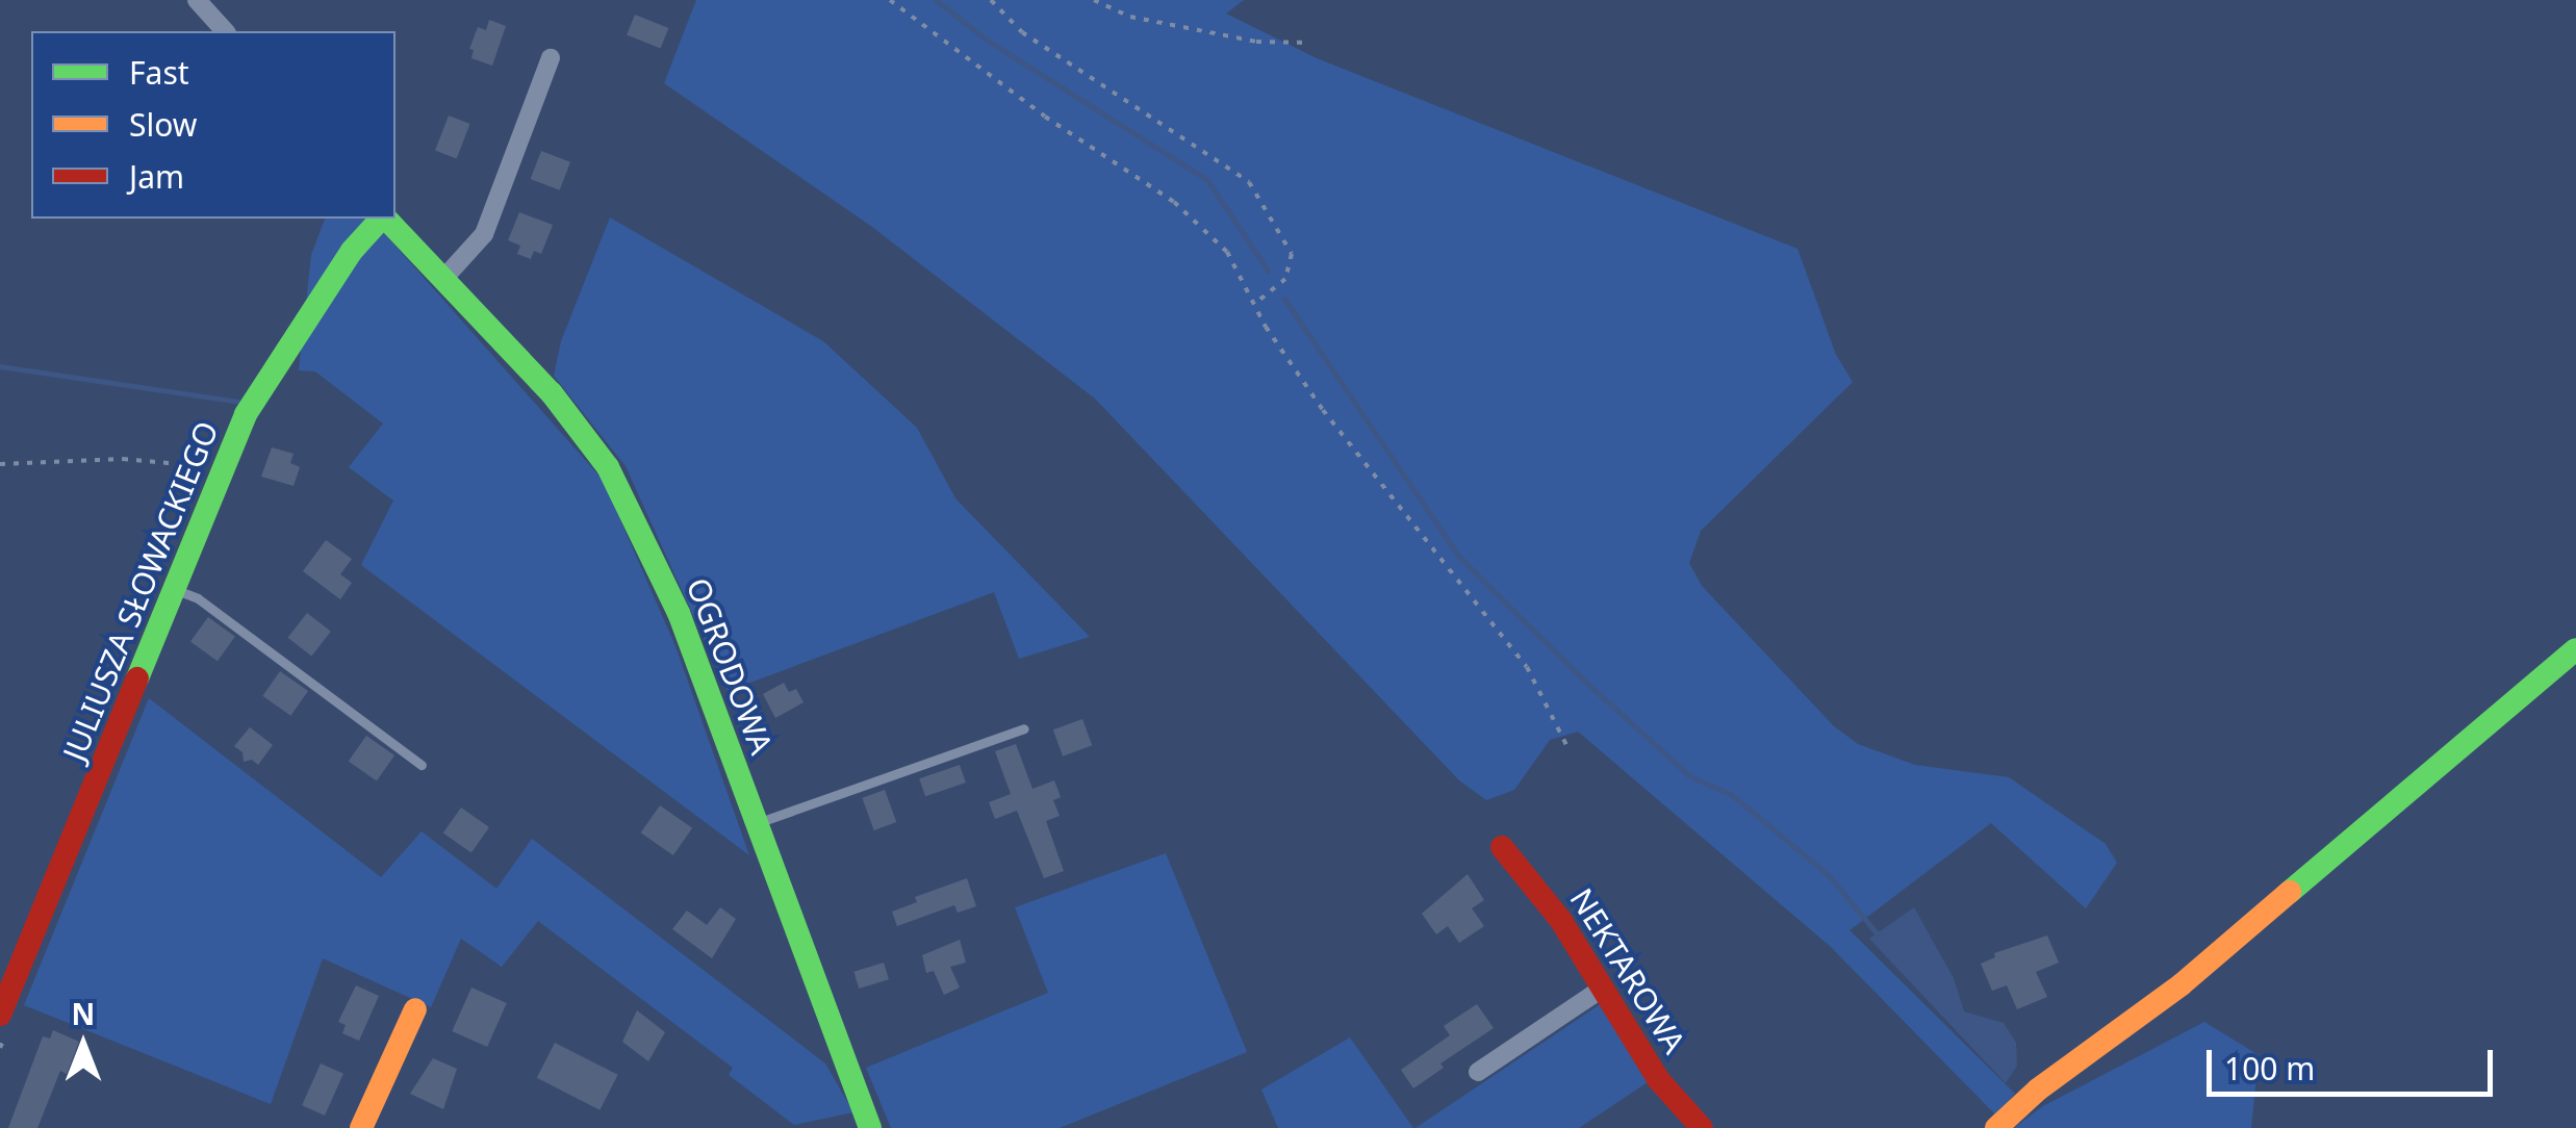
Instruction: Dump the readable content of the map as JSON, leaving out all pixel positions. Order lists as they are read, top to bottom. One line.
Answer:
{"streets":{"street":["JULIUSZA SŁOWACKIEGO","OGRODOWA","NEKTAROWA"]},"legend":["Fast","Slow","Jam"],"scale_bar":"100 m","north":"top"}
